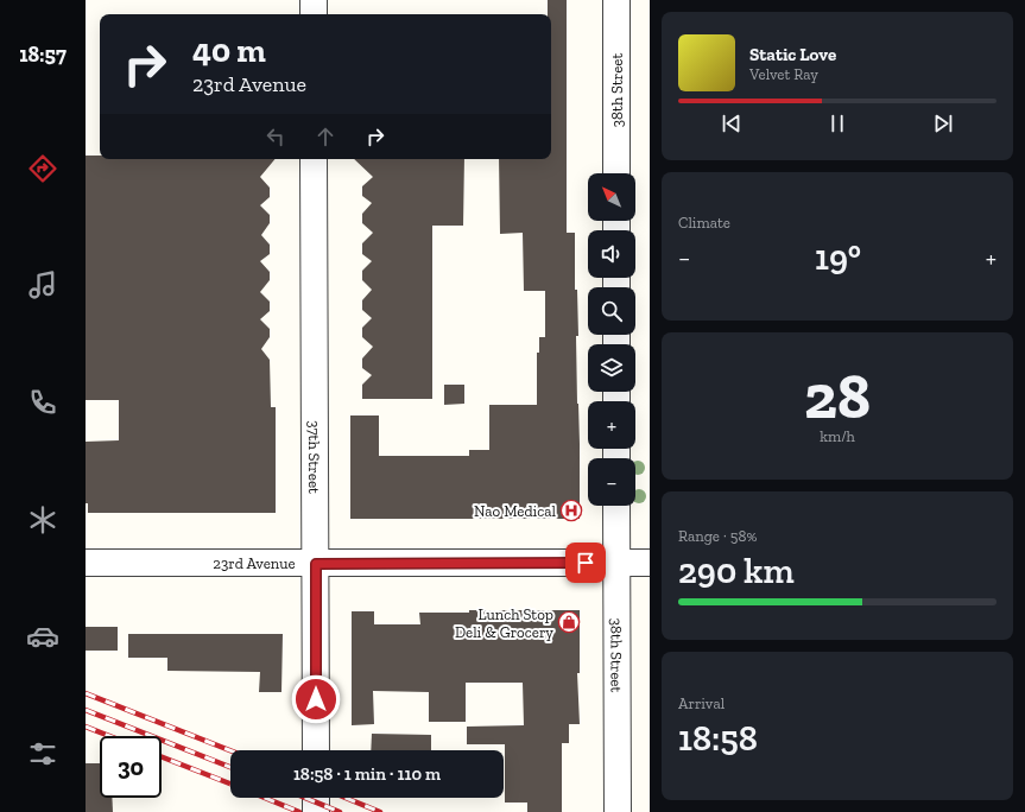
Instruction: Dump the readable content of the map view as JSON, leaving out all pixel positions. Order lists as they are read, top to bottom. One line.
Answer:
{"streets":{"street":["38th Street","37th Street","23rd Avenue"]},"crossings":[["38th Street","23rd Avenue"],["37th Street","23rd Avenue"]],"places":{"hospital":["Nao Medical"],"shop":["Lunch Stop Deli & Grocery"]},"north":"top left","page":{"tabs":"18:57","turn":["40 m","23rd Avenue"],"song":["Static Love","Velvet Ray"],"tile":["Climate",["28","km/h"],["Range · 58%","290 km"],["Arrival","18:58"]],"map_buttons":["+","−"],"heat":["−","19°","+"],"limit":"30","trip":"18:58 · 1 min · 110 m"}}
